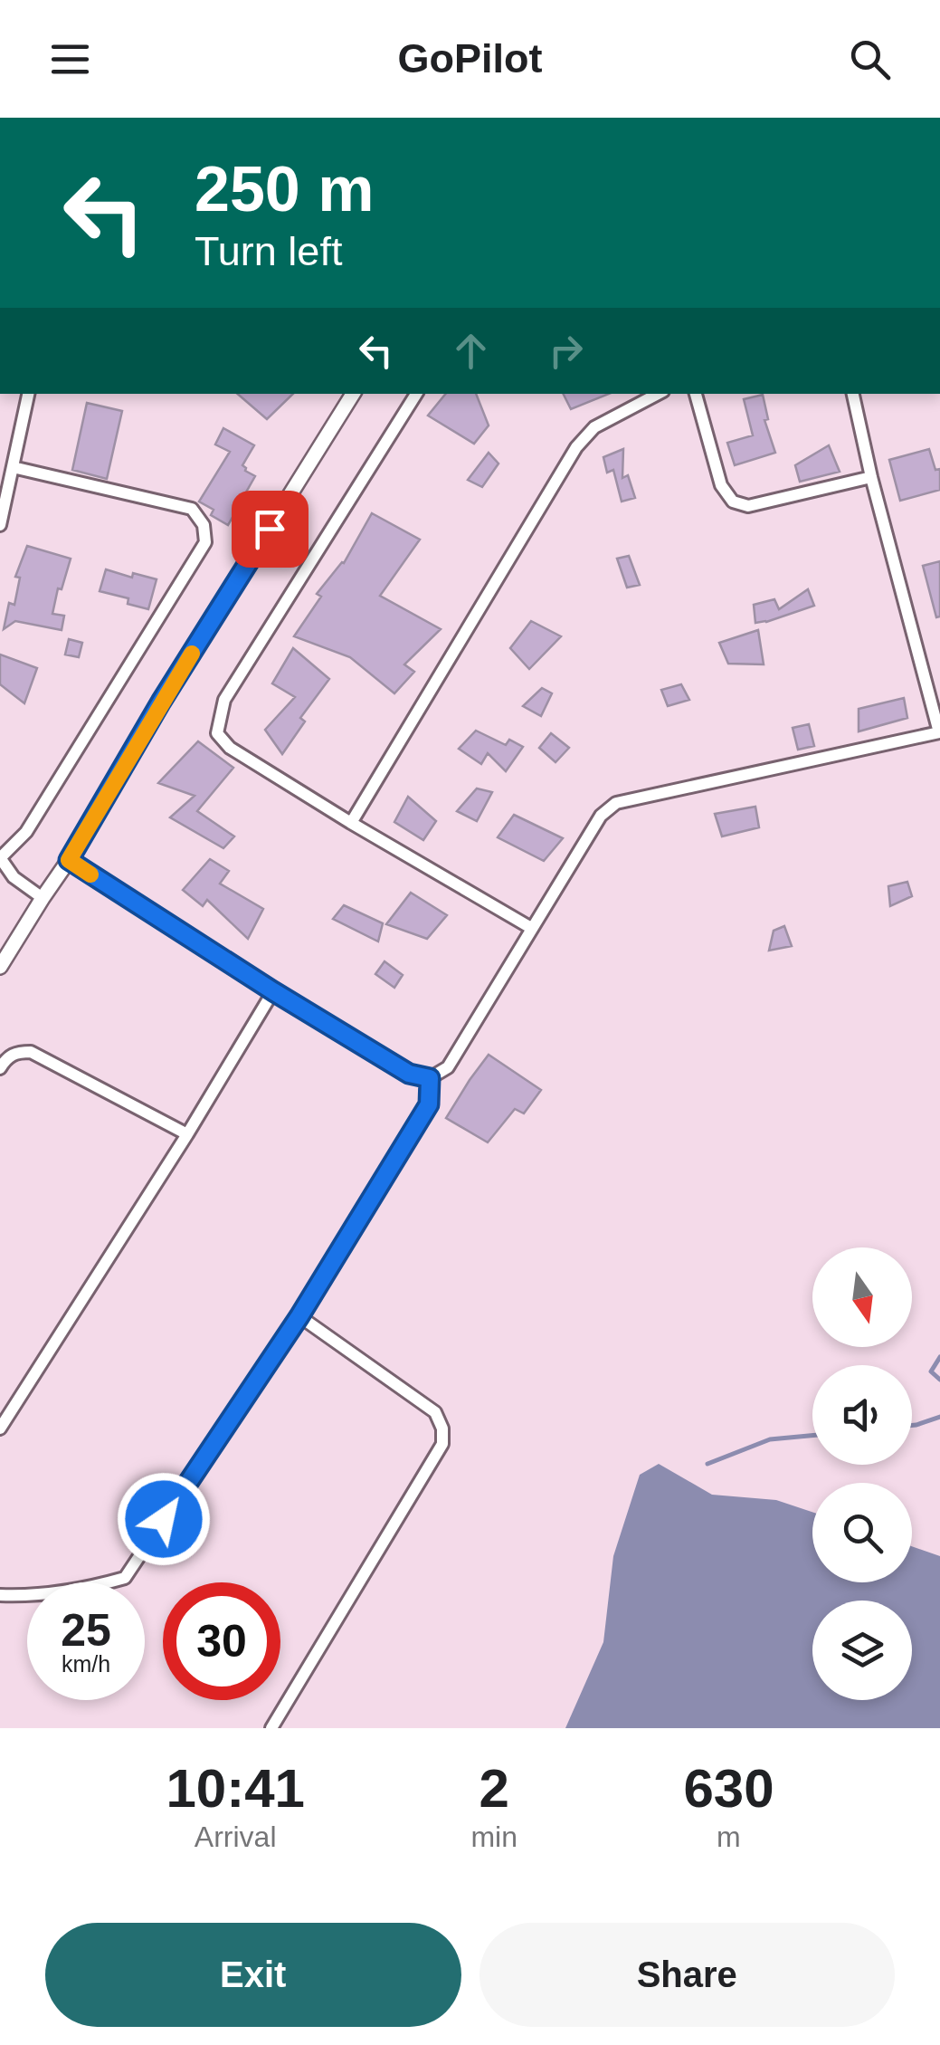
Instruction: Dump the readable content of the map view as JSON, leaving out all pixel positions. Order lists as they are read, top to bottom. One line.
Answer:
{"north":"bottom","page":{"header":"GoPilot","turn":["250 m","Turn left"],"speed":"25 km/h","limit":"30","eta":["10:41","Arrival","2","min","630","m"],"buttons":["Exit","Share"]}}
